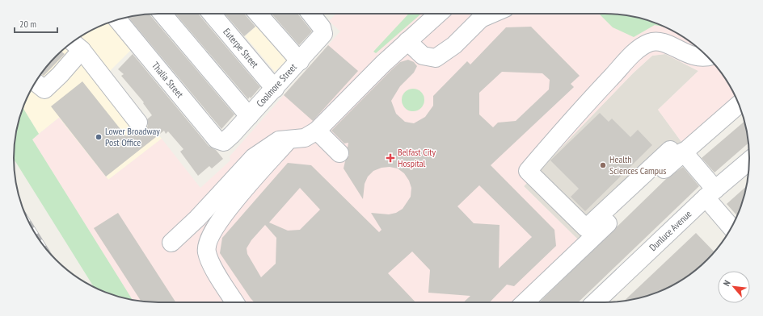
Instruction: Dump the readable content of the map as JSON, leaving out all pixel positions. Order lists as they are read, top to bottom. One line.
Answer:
{"streets":{"street":["Euterpe Street","Thalia Street","Coolmore Street","Dunluce Avenue"]},"crossings":[["Euterpe Street","Coolmore Street"],["Thalia Street","Coolmore Street"]],"places":{"other":["Lower Broadway Post Office","Health Sciences Campus"],"health":["Belfast City Hospital"]},"scale_bar":"20 m","north":"top left"}
